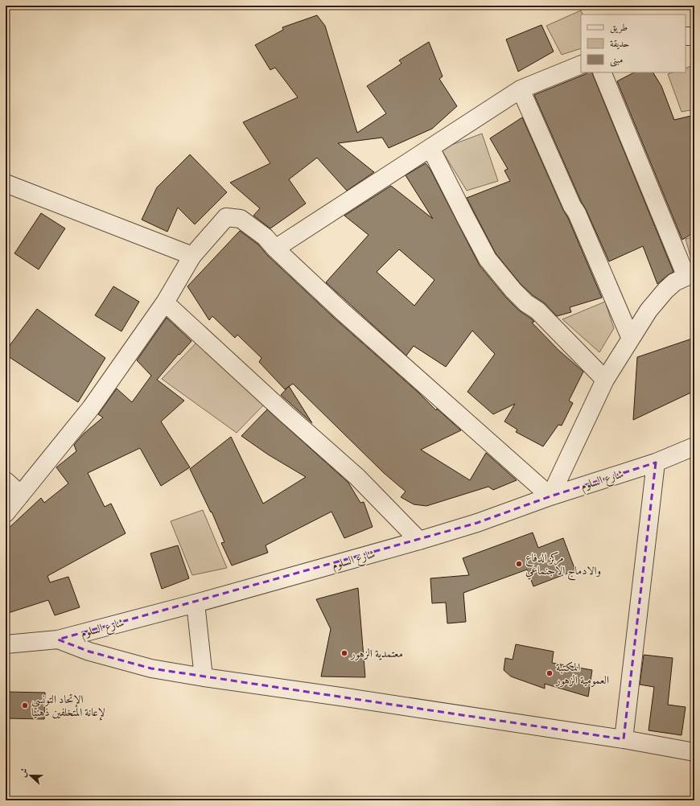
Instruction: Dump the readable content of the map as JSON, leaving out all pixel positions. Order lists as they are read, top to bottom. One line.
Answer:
{"streets":{"street":["شارع السلوم"]},"places":["مركز الدفاع والادماج الاجنماعي","معتمدية الزهور","المكتبة العمومية الزهور","الإتحاد التونسي لإعانة المتخلفين ذهنيا"],"legend":["طريق","حديقة","مبنى"],"north":"left"}
